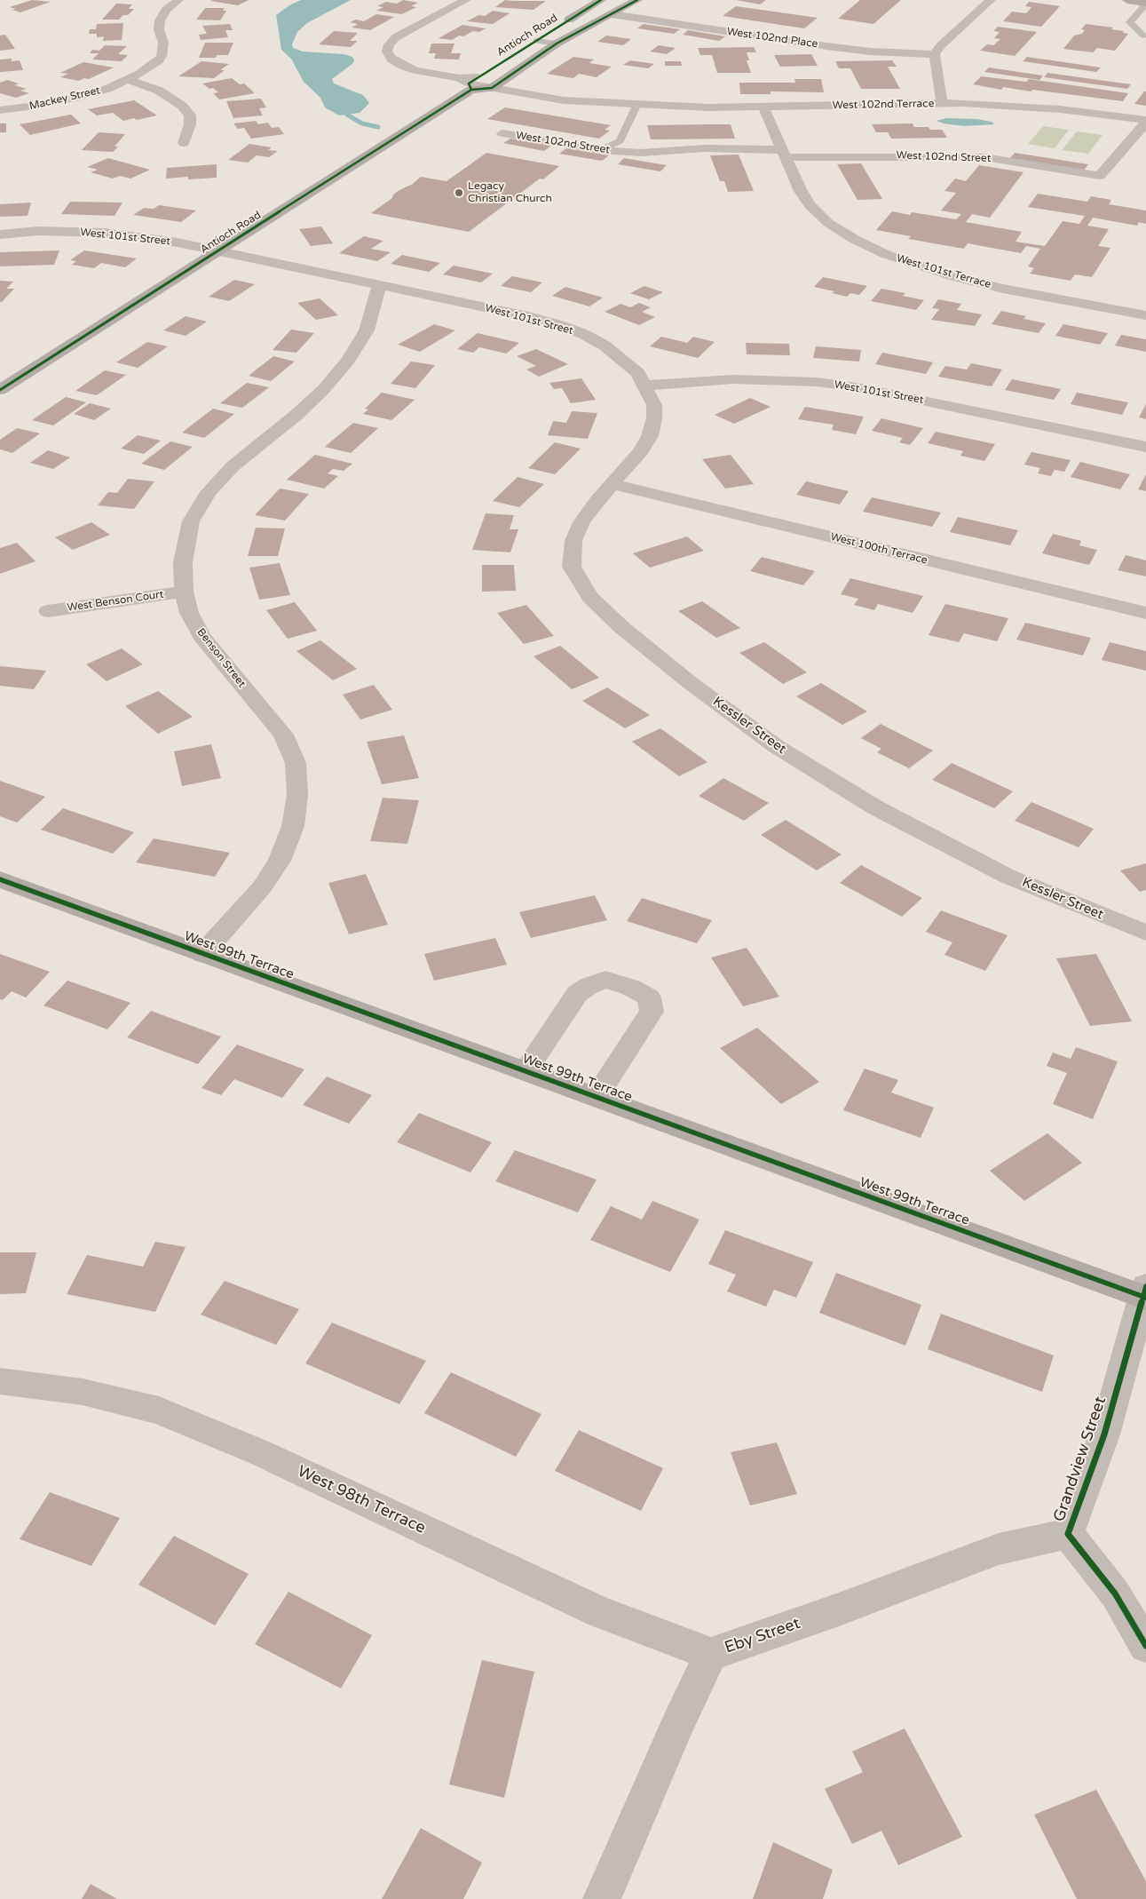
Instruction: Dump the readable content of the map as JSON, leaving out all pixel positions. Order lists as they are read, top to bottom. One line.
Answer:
{"streets":{"main road":["Antioch Road","West 99th Terrace"],"street":["West 102nd Place","Mackey Street","West 102nd Terrace","West 102nd Street","West 101st Street","West 101st Terrace","West 100th Terrace","West Benson Court","Benson Street","Kessler Street","Grandview Street","West 98th Terrace","Eby Street"]},"crossings":[["Antioch Road","West 102nd Place"],["Antioch Road","West 102nd Terrace"],["Antioch Road","West 101st Street"],["West 102nd Terrace","West 102nd Street"],["West 102nd Terrace","West 101st Terrace"],["West 102nd Street","West 101st Terrace"],["West 101st Street","Benson Street"],["West 101st Street","Kessler Street"],["West 100th Terrace","Kessler Street"],["West Benson Court","Benson Street"],["Benson Street","West 99th Terrace"],["West 99th Terrace","Grandview Street"],["Grandview Street","Eby Street"],["West 98th Terrace","Eby Street"]],"places":["Legacy Christian Church"]}
